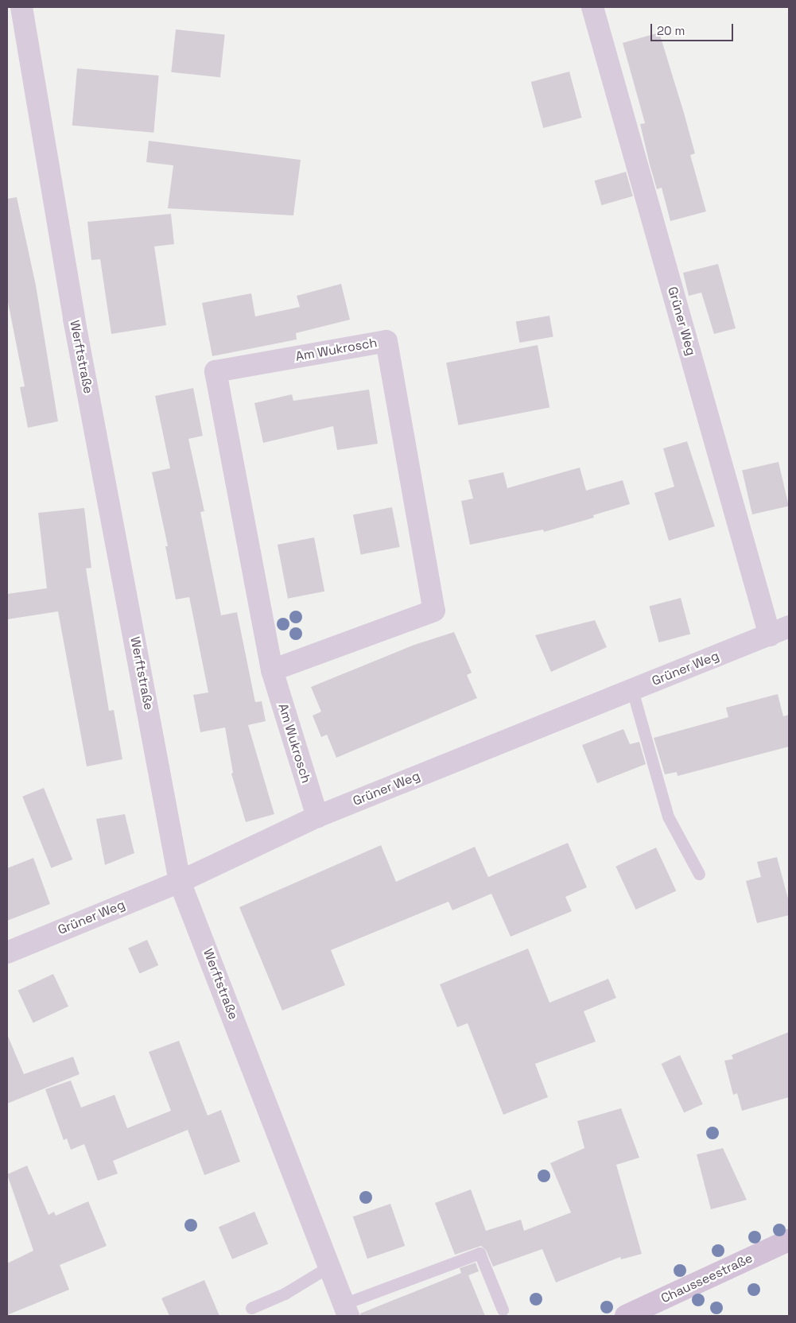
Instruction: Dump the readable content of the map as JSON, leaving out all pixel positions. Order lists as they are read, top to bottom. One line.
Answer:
{"streets":{"main road":["Chausseestraße"],"street":["Grüner Weg","Am Wukrosch","Werftstraße"]},"crossings":[["Grüner Weg","Am Wukrosch"],["Grüner Weg","Werftstraße"]],"scale_bar":"20 m"}
